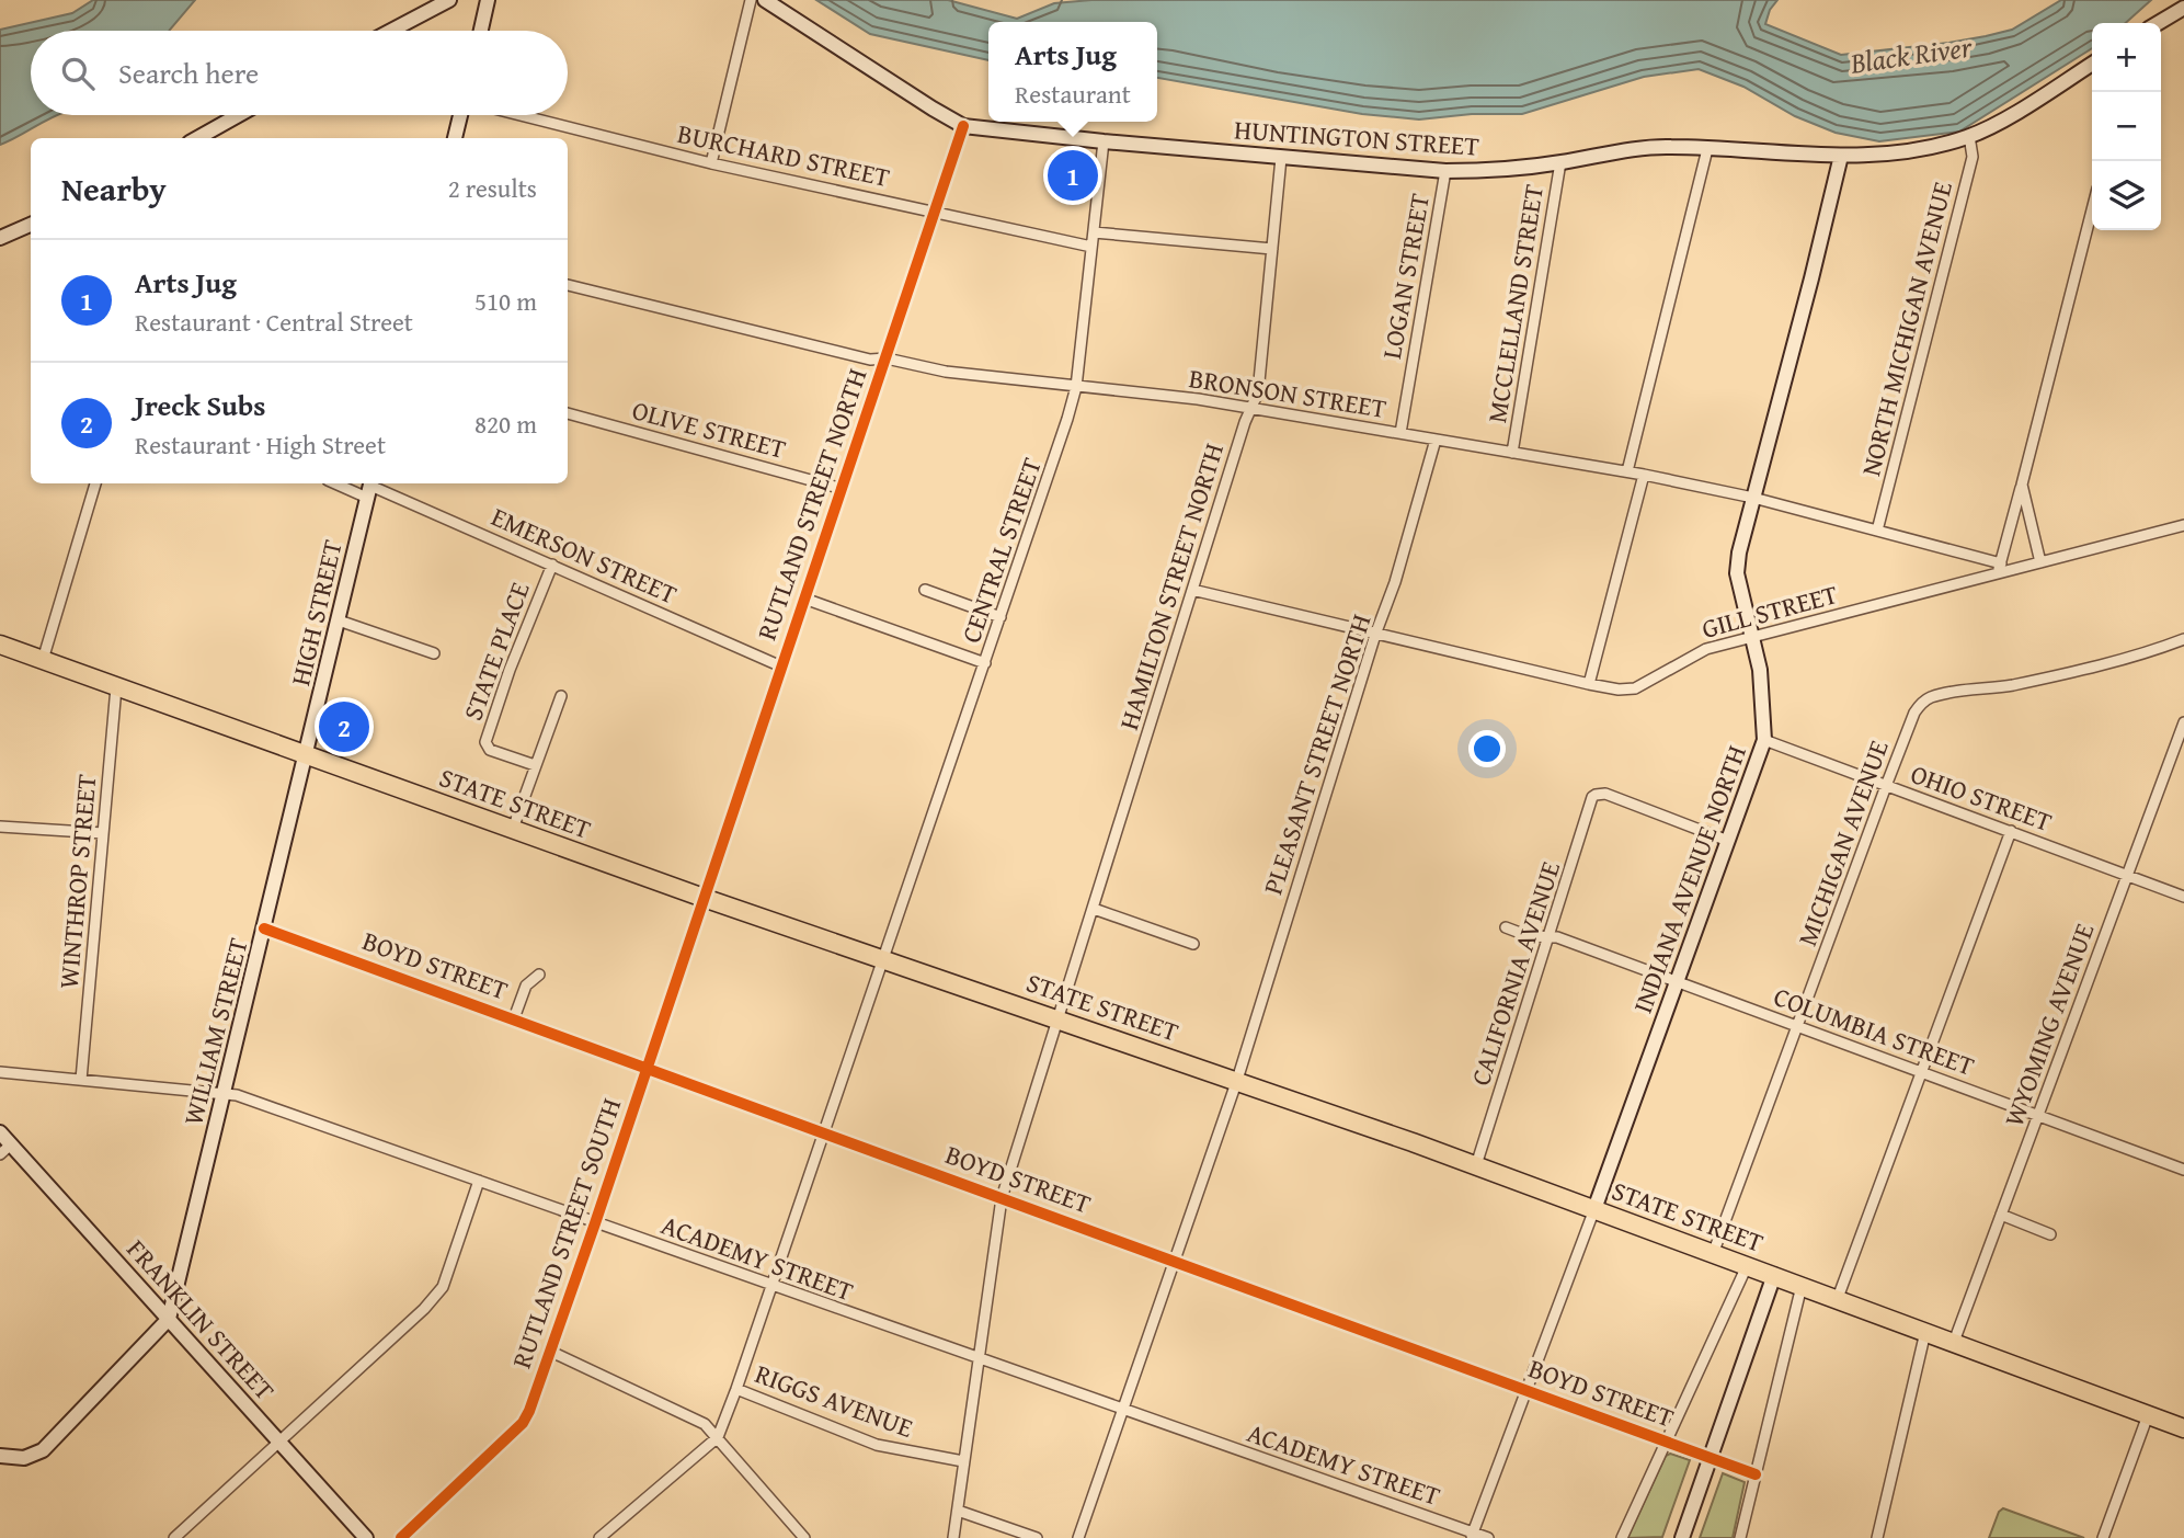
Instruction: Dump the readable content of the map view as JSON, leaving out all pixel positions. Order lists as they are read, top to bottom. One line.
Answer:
{"streets":{"highway":["STATE STREET"],"street":["HUNTINGTON STREET","BURCHARD STREET","LOGAN STREET","MCCLELLAND STREET","NORTH MICHIGAN AVENUE","BRONSON STREET","OLIVE STREET","RUTLAND STREET NORTH","CENTRAL STREET","EMERSON STREET","HAMILTON STREET NORTH","GILL STREET","HIGH STREET","STATE PLACE","PLEASANT STREET NORTH","OHIO STREET","MICHIGAN AVENUE","INDIANA AVENUE NORTH","WINTHROP STREET","BOYD STREET","CALIFORNIA AVENUE","WYOMING AVENUE","WILLIAM STREET","COLUMBIA STREET","RUTLAND STREET SOUTH","ACADEMY STREET","FRANKLIN STREET","RIGGS AVENUE"]},"crossings":[["HUNTINGTON STREET","LOGAN STREET"],["HUNTINGTON STREET","MCCLELLAND STREET"],["HUNTINGTON STREET","NORTH MICHIGAN AVENUE"],["HUNTINGTON STREET","RUTLAND STREET NORTH"],["HUNTINGTON STREET","CENTRAL STREET"],["HUNTINGTON STREET","HAMILTON STREET NORTH"],["HUNTINGTON STREET","INDIANA AVENUE NORTH"],["BURCHARD STREET","RUTLAND STREET NORTH"],["BURCHARD STREET","CENTRAL STREET"],["LOGAN STREET","BRONSON STREET"],["MCCLELLAND STREET","BRONSON STREET"],["NORTH MICHIGAN AVENUE","BRONSON STREET"],["BRONSON STREET","RUTLAND STREET NORTH"],["BRONSON STREET","CENTRAL STREET"],["BRONSON STREET","HAMILTON STREET NORTH"],["BRONSON STREET","PLEASANT STREET NORTH"],["BRONSON STREET","INDIANA AVENUE NORTH"],["OLIVE STREET","RUTLAND STREET NORTH"],["RUTLAND STREET NORTH","EMERSON STREET"],["RUTLAND STREET NORTH","STATE STREET"],["RUTLAND STREET NORTH","RUTLAND STREET SOUTH"],["CENTRAL STREET","STATE STREET"],["CENTRAL STREET","BOYD STREET"],["CENTRAL STREET","ACADEMY STREET"],["CENTRAL STREET","RIGGS AVENUE"],["EMERSON STREET","HIGH STREET"],["EMERSON STREET","STATE PLACE"],["HAMILTON STREET NORTH","GILL STREET"],["HAMILTON STREET NORTH","STATE STREET"],["HAMILTON STREET NORTH","BOYD STREET"],["HAMILTON STREET NORTH","ACADEMY STREET"],["HAMILTON STREET NORTH","RIGGS AVENUE"],["GILL STREET","PLEASANT STREET NORTH"],["GILL STREET","INDIANA AVENUE NORTH"],["HIGH STREET","STATE STREET"],["HIGH STREET","WILLIAM STREET"],["PLEASANT STREET NORTH","STATE STREET"],["PLEASANT STREET NORTH","BOYD STREET"],["PLEASANT STREET NORTH","ACADEMY STREET"],["OHIO STREET","MICHIGAN AVENUE"],["OHIO STREET","INDIANA AVENUE NORTH"],["OHIO STREET","WYOMING AVENUE"],["STATE STREET","MICHIGAN AVENUE"],["STATE STREET","INDIANA AVENUE NORTH"],["STATE STREET","WINTHROP STREET"],["STATE STREET","CALIFORNIA AVENUE"],["STATE STREET","WYOMING AVENUE"],["STATE STREET","WILLIAM STREET"],["STATE STREET","RUTLAND STREET SOUTH"],["MICHIGAN AVENUE","COLUMBIA STREET"],["INDIANA AVENUE NORTH","CALIFORNIA AVENUE"],["INDIANA AVENUE NORTH","COLUMBIA STREET"],["WINTHROP STREET","ACADEMY STREET"],["BOYD STREET","WILLIAM STREET"],["BOYD STREET","RUTLAND STREET SOUTH"],["CALIFORNIA AVENUE","COLUMBIA STREET"],["WYOMING AVENUE","COLUMBIA STREET"],["WILLIAM STREET","ACADEMY STREET"],["WILLIAM STREET","FRANKLIN STREET"],["RUTLAND STREET SOUTH","ACADEMY STREET"]],"water":["Black River"],"page":{"popup":["Arts Jug","Restaurant"],"map_buttons":["+","−"],"search":"Search here","heading":["Nearby","2 results"],"pins":["1","2"],"list":[{"mark":"1","name":"Arts Jug","note":"Restaurant · Central Street","value":"510 m"},{"mark":"2","name":"Jreck Subs","note":"Restaurant · High Street","value":"820 m"}]}}
